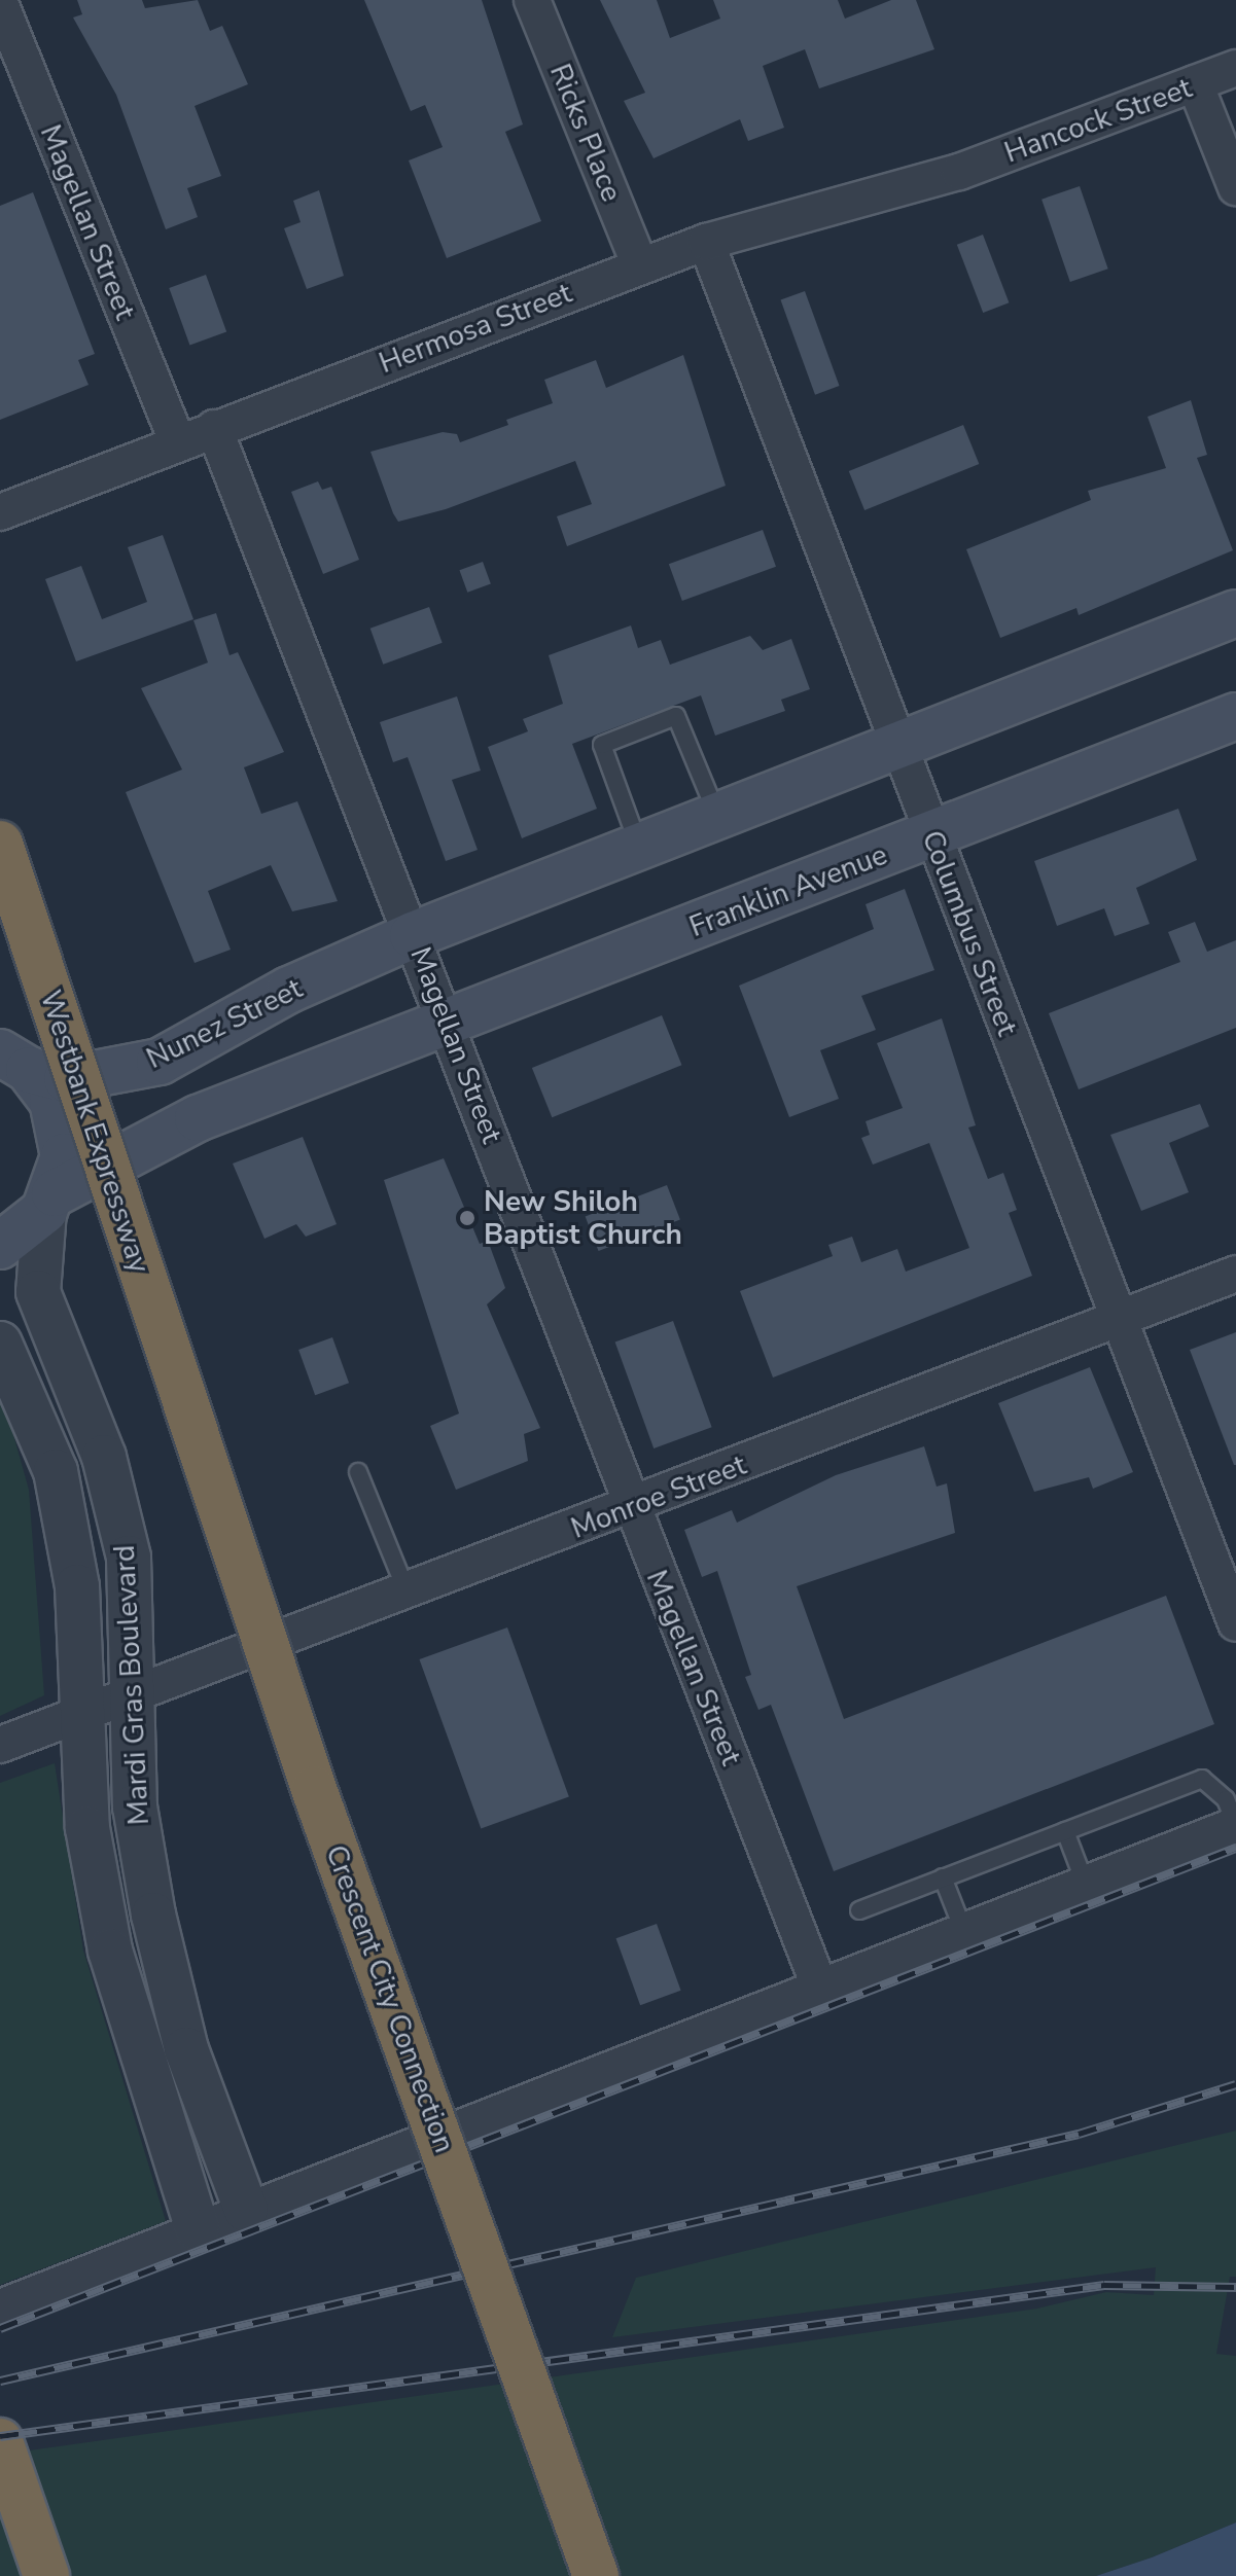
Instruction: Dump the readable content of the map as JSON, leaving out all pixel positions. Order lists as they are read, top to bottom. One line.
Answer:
{"streets":{"highway":["Westbank Expressway","Crescent City Connection"],"main road":["Franklin Avenue","Nunez Street"],"street":["Hancock Street","Ricks Place","Magellan Street","Hermosa Street","Columbus Street","Monroe Street","Mardi Gras Boulevard"]},"crossings":[["Hancock Street","Hermosa Street"],["Ricks Place","Hermosa Street"],["Magellan Street","Hermosa Street"],["Magellan Street","Franklin Avenue"],["Magellan Street","Nunez Street"],["Magellan Street","Monroe Street"],["Hermosa Street","Columbus Street"],["Franklin Avenue","Columbus Street"],["Franklin Avenue","Mardi Gras Boulevard"],["Columbus Street","Monroe Street"],["Westbank Expressway","Crescent City Connection"],["Monroe Street","Mardi Gras Boulevard"]],"places":["New Shiloh Baptist Church"]}
